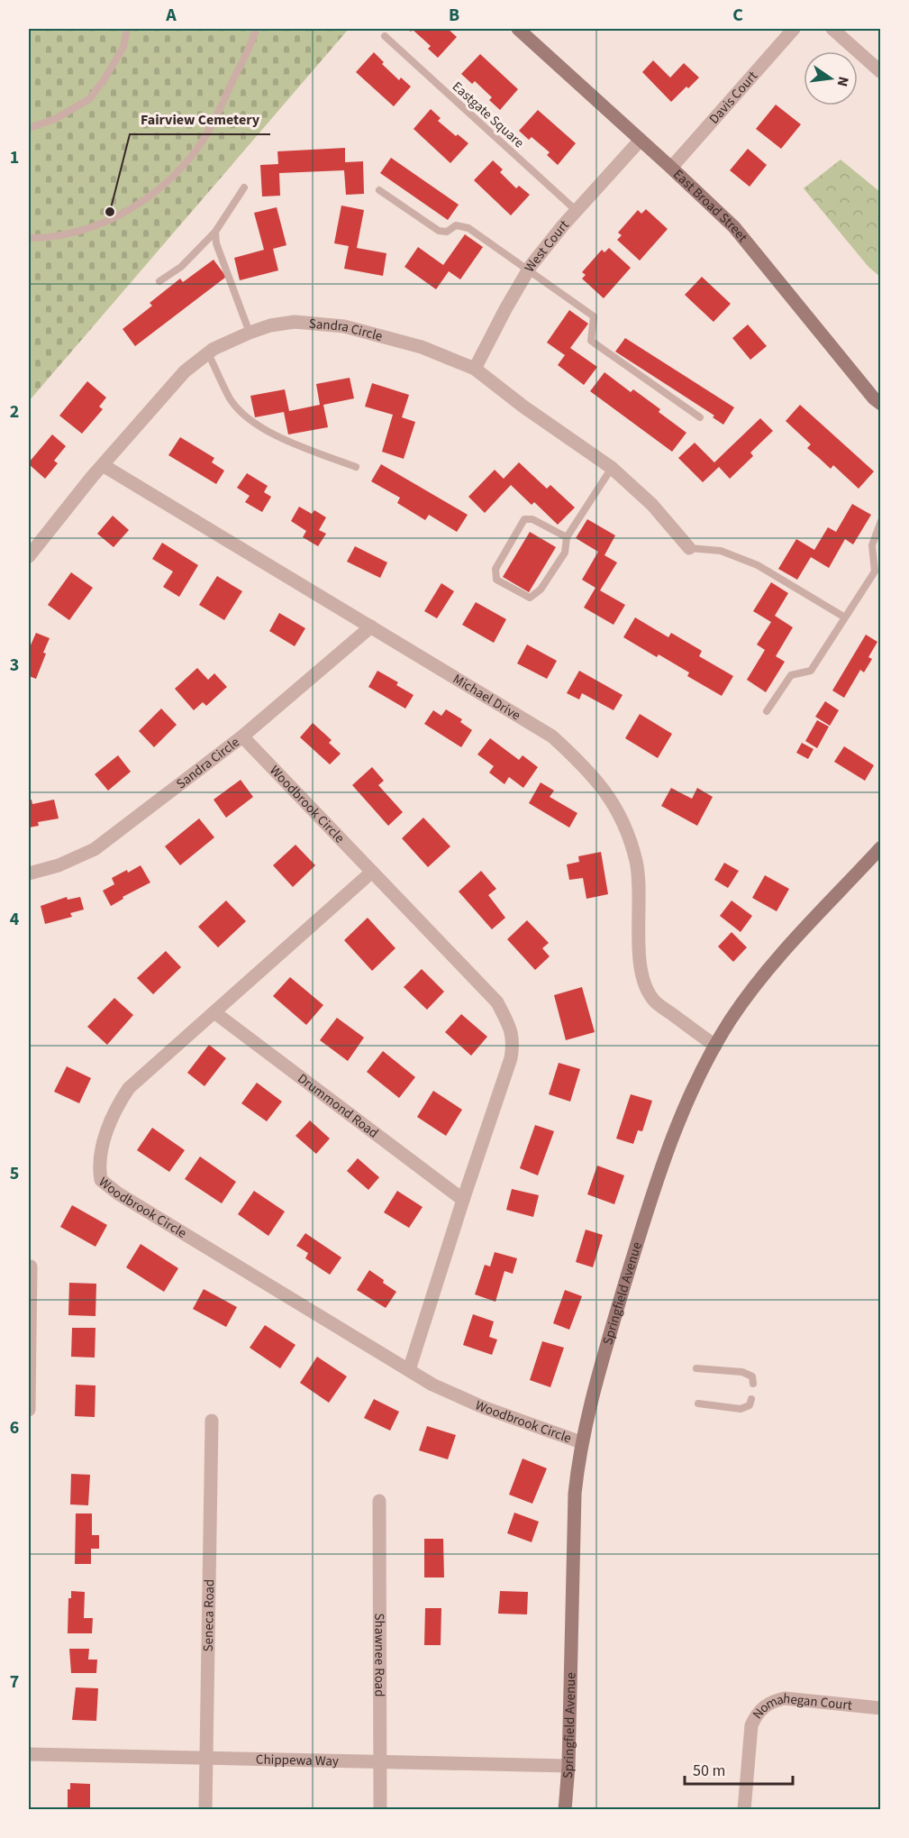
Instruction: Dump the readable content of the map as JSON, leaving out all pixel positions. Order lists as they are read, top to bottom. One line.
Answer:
{"streets":{"main road":["East Broad Street","Springfield Avenue"],"street":["Davis Court","West Court","Sandra Circle","Michael Drive","Woodbrook Circle","Drummond Road","Seneca Road","Shawnee Road","Nomahegan Court","Chippewa Way"],"lane":["Eastgate Square"]},"crossings":[["Davis Court","East Broad Street"],["Eastgate Square","West Court"],["East Broad Street","West Court"],["West Court","Sandra Circle"],["Sandra Circle","Michael Drive"],["Sandra Circle","Woodbrook Circle"],["Michael Drive","Springfield Avenue"],["Woodbrook Circle","Drummond Road"],["Woodbrook Circle","Springfield Avenue"],["Springfield Avenue","Chippewa Way"],["Seneca Road","Chippewa Way"],["Shawnee Road","Chippewa Way"]],"places":["Fairview Cemetery"],"scale_bar":"50 m","north":"right","grid":{"columns":["A","B","C"],"rows":["1","2","3","4","5","6","7"]}}
